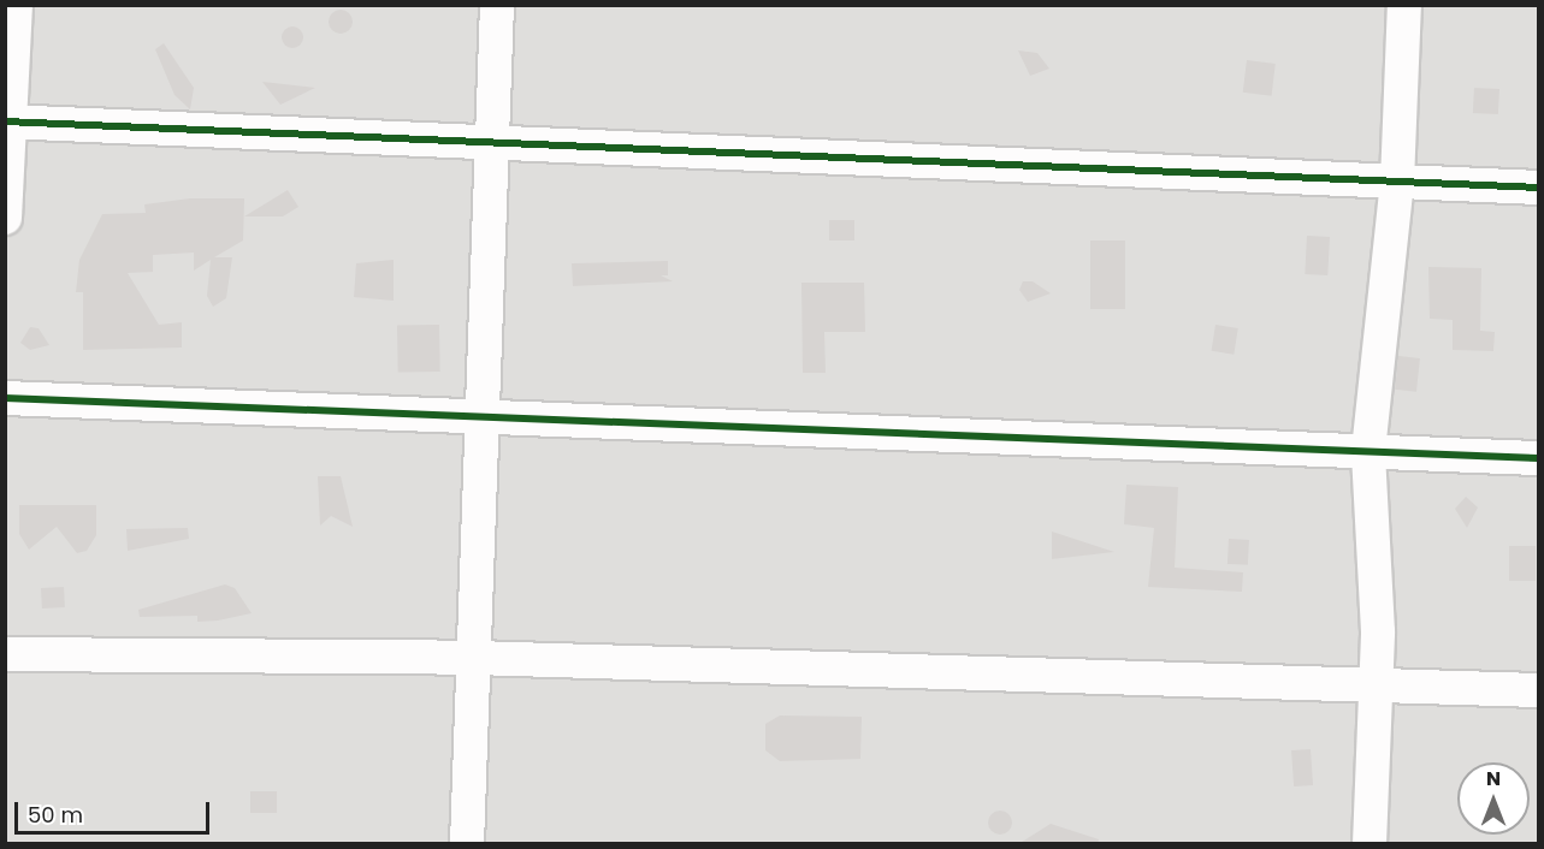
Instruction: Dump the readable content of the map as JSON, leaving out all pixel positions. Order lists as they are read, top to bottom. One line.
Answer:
{"scale_bar":"50 m","north":"top"}
